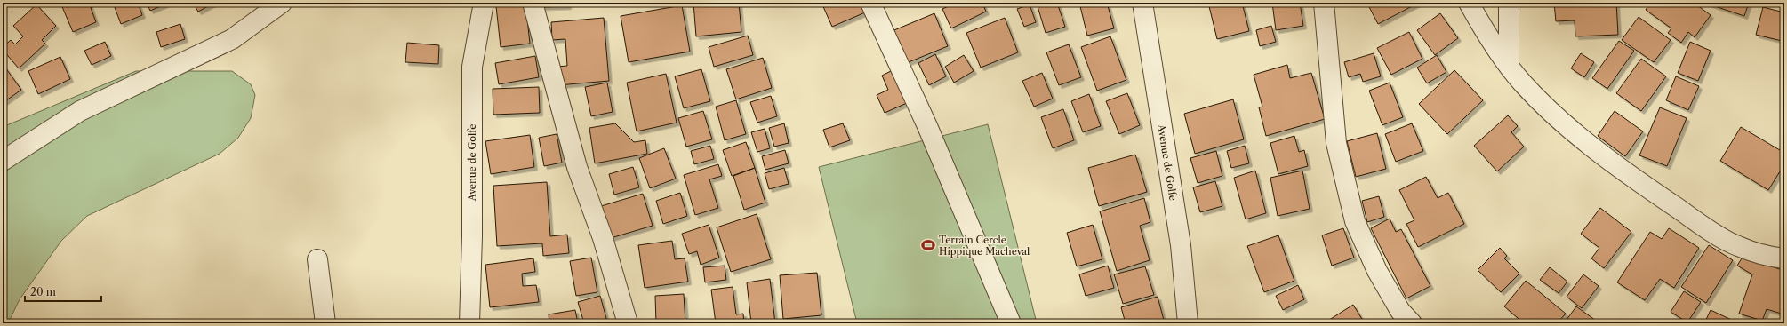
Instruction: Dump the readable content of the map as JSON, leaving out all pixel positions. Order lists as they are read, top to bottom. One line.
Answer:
{"streets":{"street":["Avenue de Golfe"]},"places":{"sports":["Terrain Cercle Hippique Macheval"]},"scale_bar":"20 m"}
